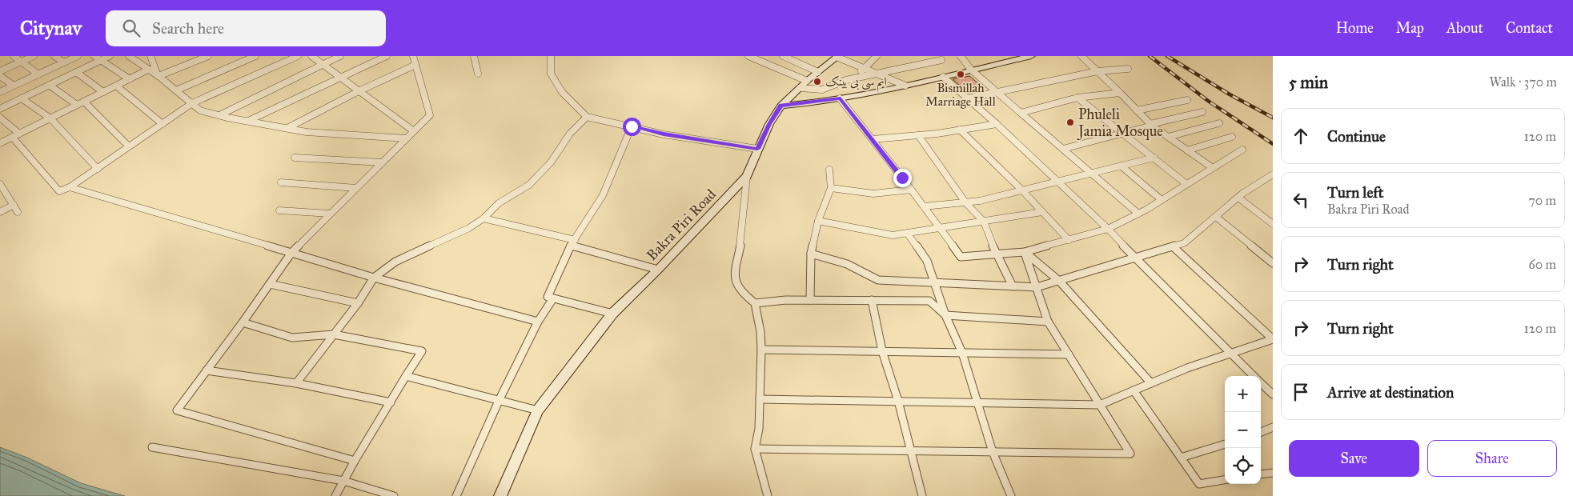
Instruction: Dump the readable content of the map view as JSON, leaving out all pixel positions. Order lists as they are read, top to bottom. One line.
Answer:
{"streets":{"street":["Bakra Piri Road"]},"places":["Bismillah Marriage Hall","ایم سی بی بینک","Phuleli Jamia Mosque"],"page":{"header":"Citynav","search":"Search here","nav":["Home","Map","About","Contact"],"heading":["5 min","Walk · 370 m"],"list":[["Continue","120 m"],["Turn left","Bakra Piri Road","70 m"],["Turn right","60 m"],["Turn right","120 m"],"Arrive at destination"],"map_buttons":["+","−"],"buttons":["Save","Share"]}}
